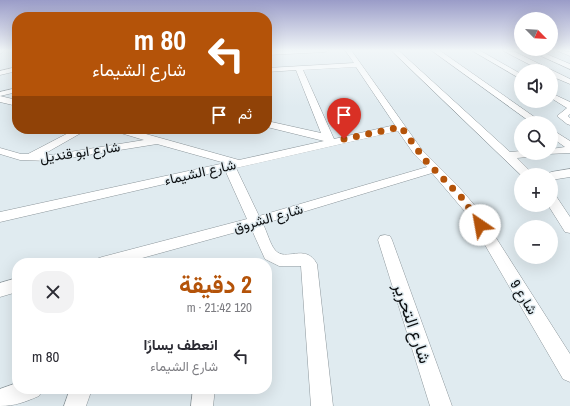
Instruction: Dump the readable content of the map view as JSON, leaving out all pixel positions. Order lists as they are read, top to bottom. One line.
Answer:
{"streets":{"street":["شارع ابو قنديل","شارع الشيماء","شارع الشروق","شارع 9","شارع التحرير"]},"crossings":[["شارع الشيماء","شارع 9"],["شارع الشروق","شارع 9"]],"north":"bottom right","page":{"map_buttons":["+","−"],"turn":["80 m","شارع الشيماء"],"then":"ثم","heading":["2 دقيقة","120 m · 21:42"],"list":[{"name":"انعطف يسارًا","note":"شارع الشيماء","value":"80 m"}]}}
